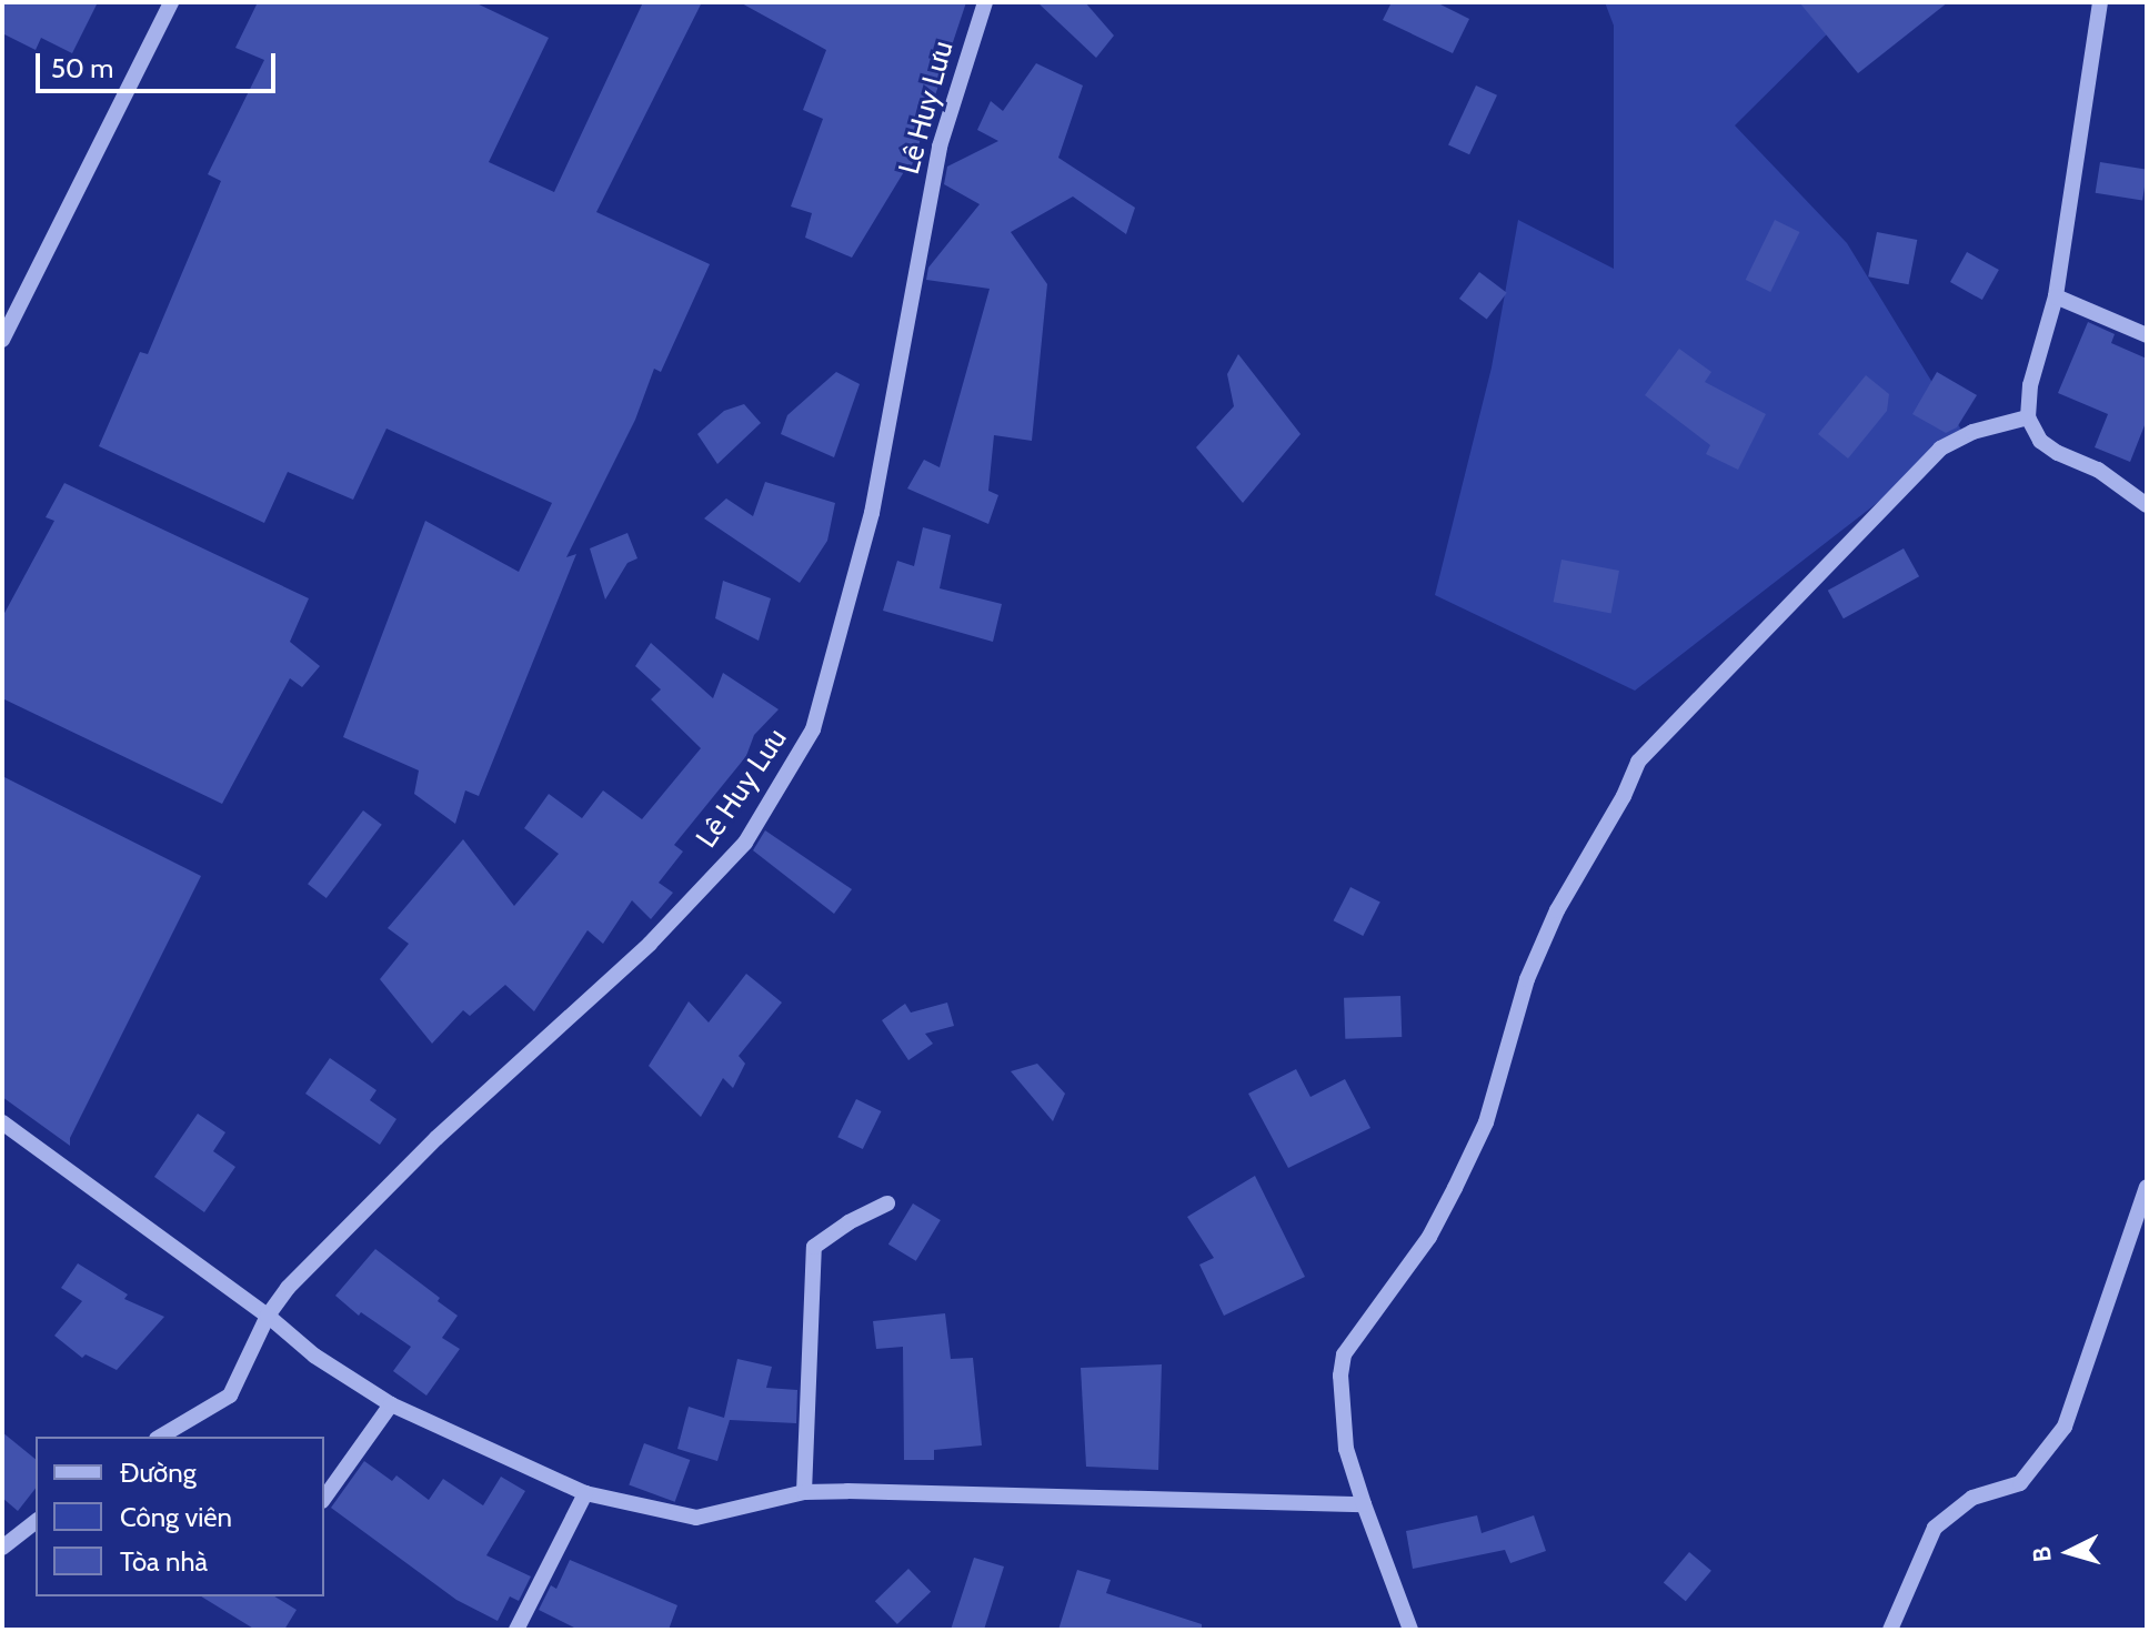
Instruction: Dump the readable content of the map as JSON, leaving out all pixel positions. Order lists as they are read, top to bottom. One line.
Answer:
{"streets":{"street":["Lê Huy Lưu"]},"legend":["Đường","Công viên","Tòa nhà"],"scale_bar":"50 m","north":"left"}
